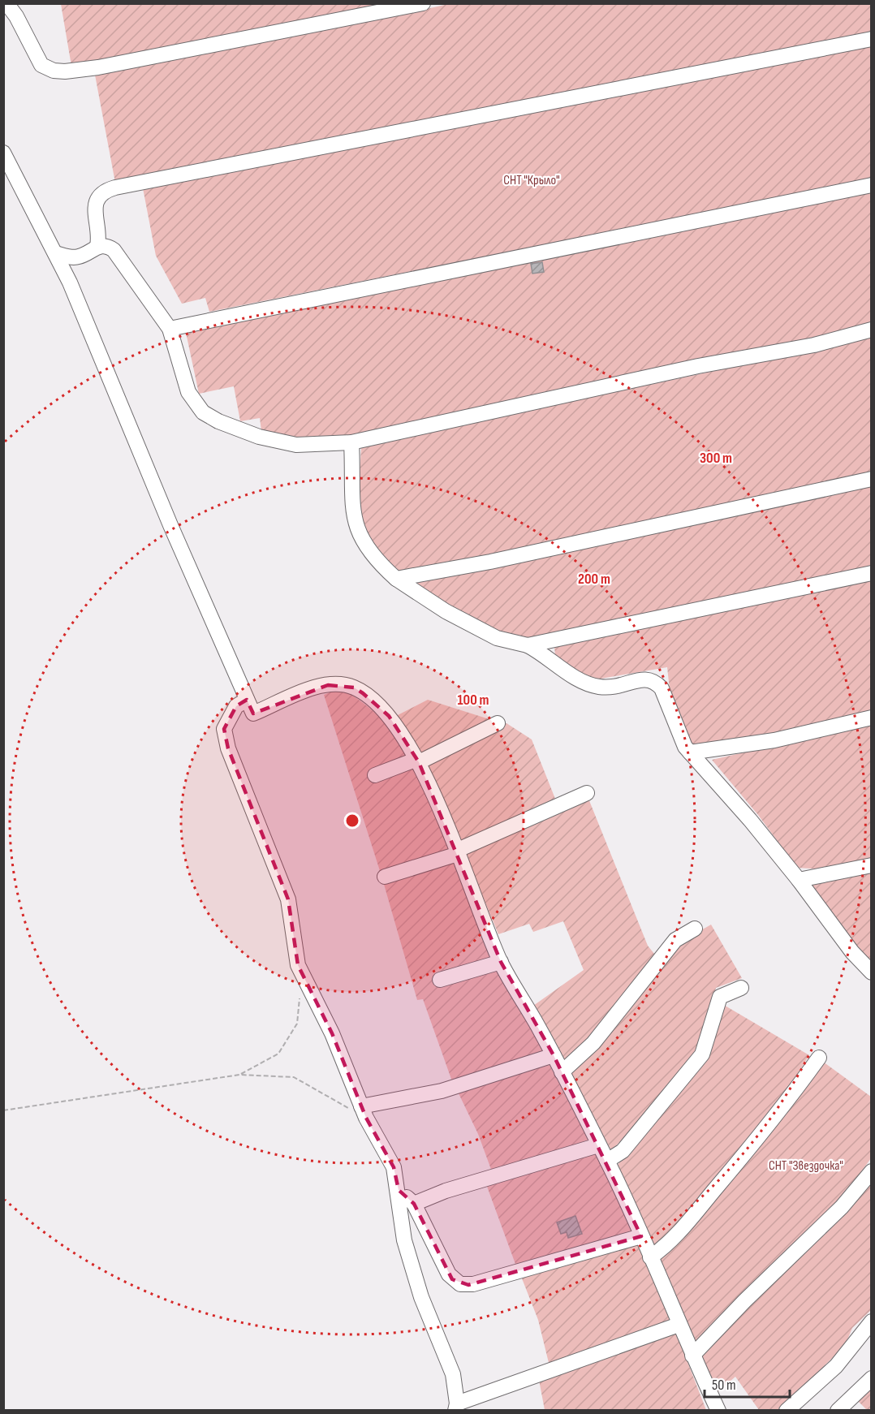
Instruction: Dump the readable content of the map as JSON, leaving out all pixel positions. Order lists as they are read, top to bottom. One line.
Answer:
{"parks":["СНТ \"Крыло\"","СНТ \"Звездочка\""],"scale_bar":"50 m","rings":["300 m","200 m","100 m"]}
